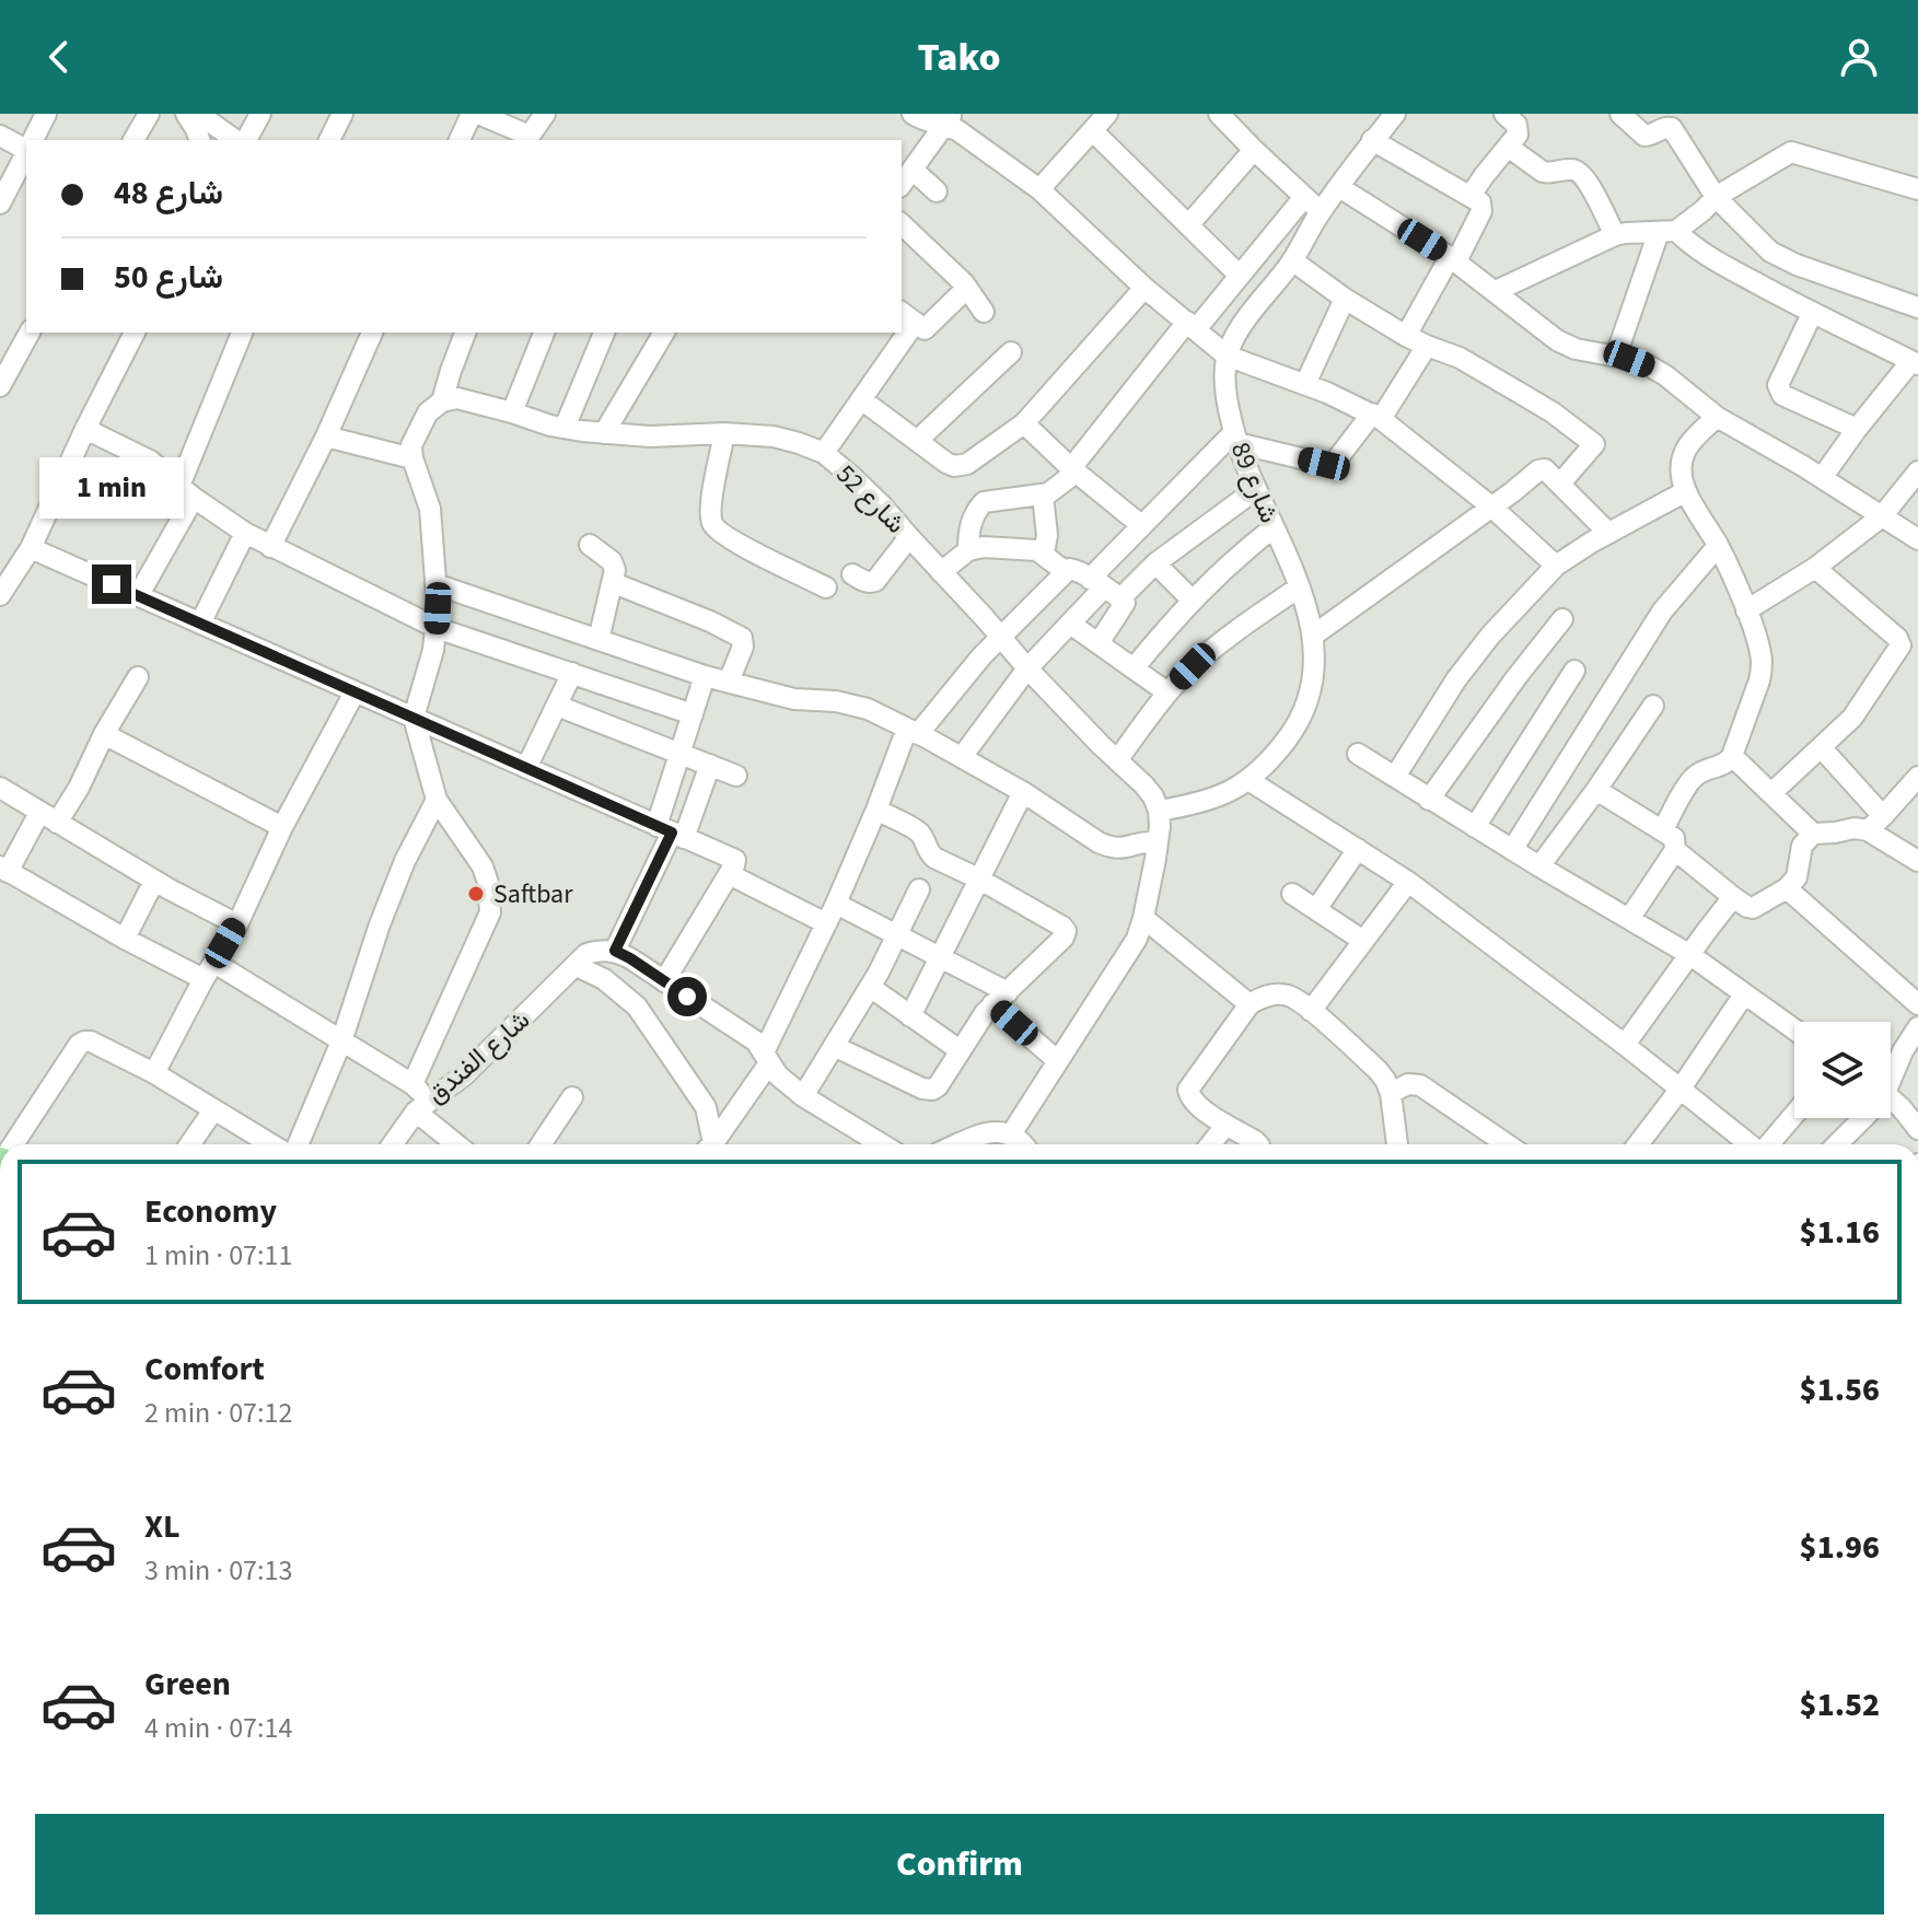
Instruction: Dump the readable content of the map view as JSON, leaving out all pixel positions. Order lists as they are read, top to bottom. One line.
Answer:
{"streets":{"street":["شارع 89","شارع 52","شارع الفندق"]},"crossings":[["شارع 89","شارع 52"]],"places":["Saftbar"],"page":{"header":"Tako","banner":["شارع 48","شارع 50"],"bubble":"1 min","list":[{"name":"Economy","note":"1 min · 07:11","value":"$1.16"},{"name":"Comfort","note":"2 min · 07:12","value":"$1.56"},{"name":"XL","note":"3 min · 07:13","value":"$1.96"},{"name":"Green","note":"4 min · 07:14","value":"$1.52"}],"buttons":"Confirm"}}
